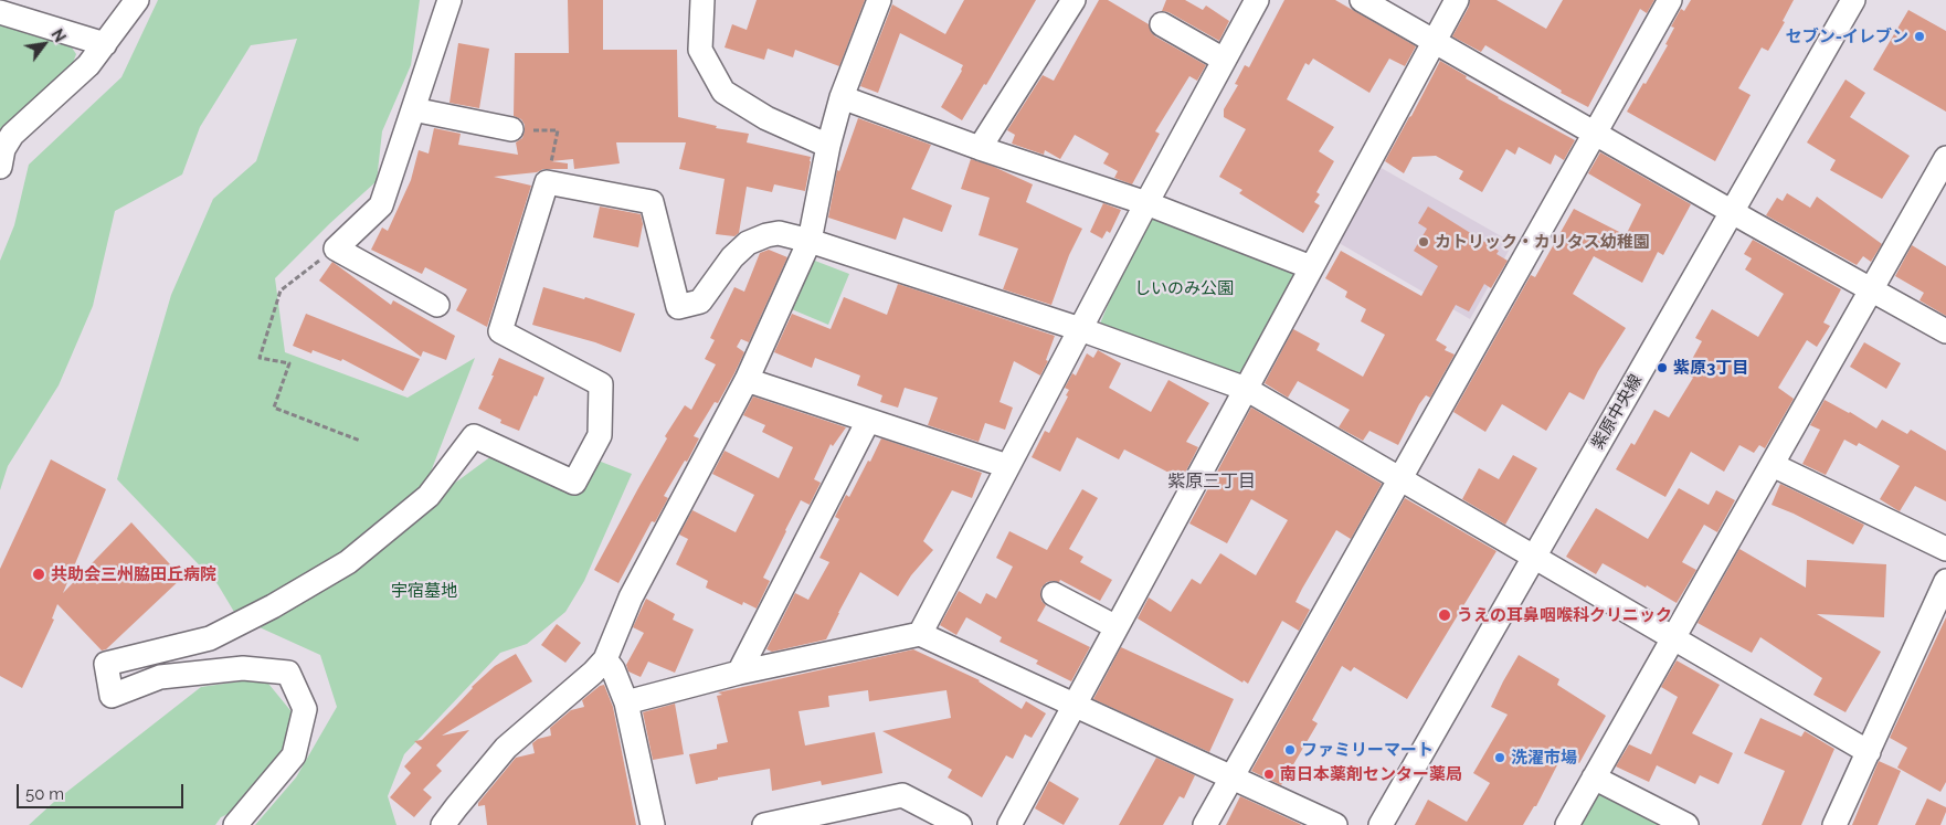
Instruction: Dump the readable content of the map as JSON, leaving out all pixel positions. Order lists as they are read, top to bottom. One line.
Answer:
{"streets":{"street":["紫原中央線"]},"districts":["紫原三丁目"],"parks":["しいのみ公園","宇宿墓地"],"places":["セブン-イレブン","カトリック・カリタス幼稚園","紫原3丁目","共助会三州脇田丘病院","うえの耳鼻咽喉科クリニック","ファミリーマート","洗濯市場","南日本薬剤センター薬局"],"scale_bar":"50 m","north":"top right"}
